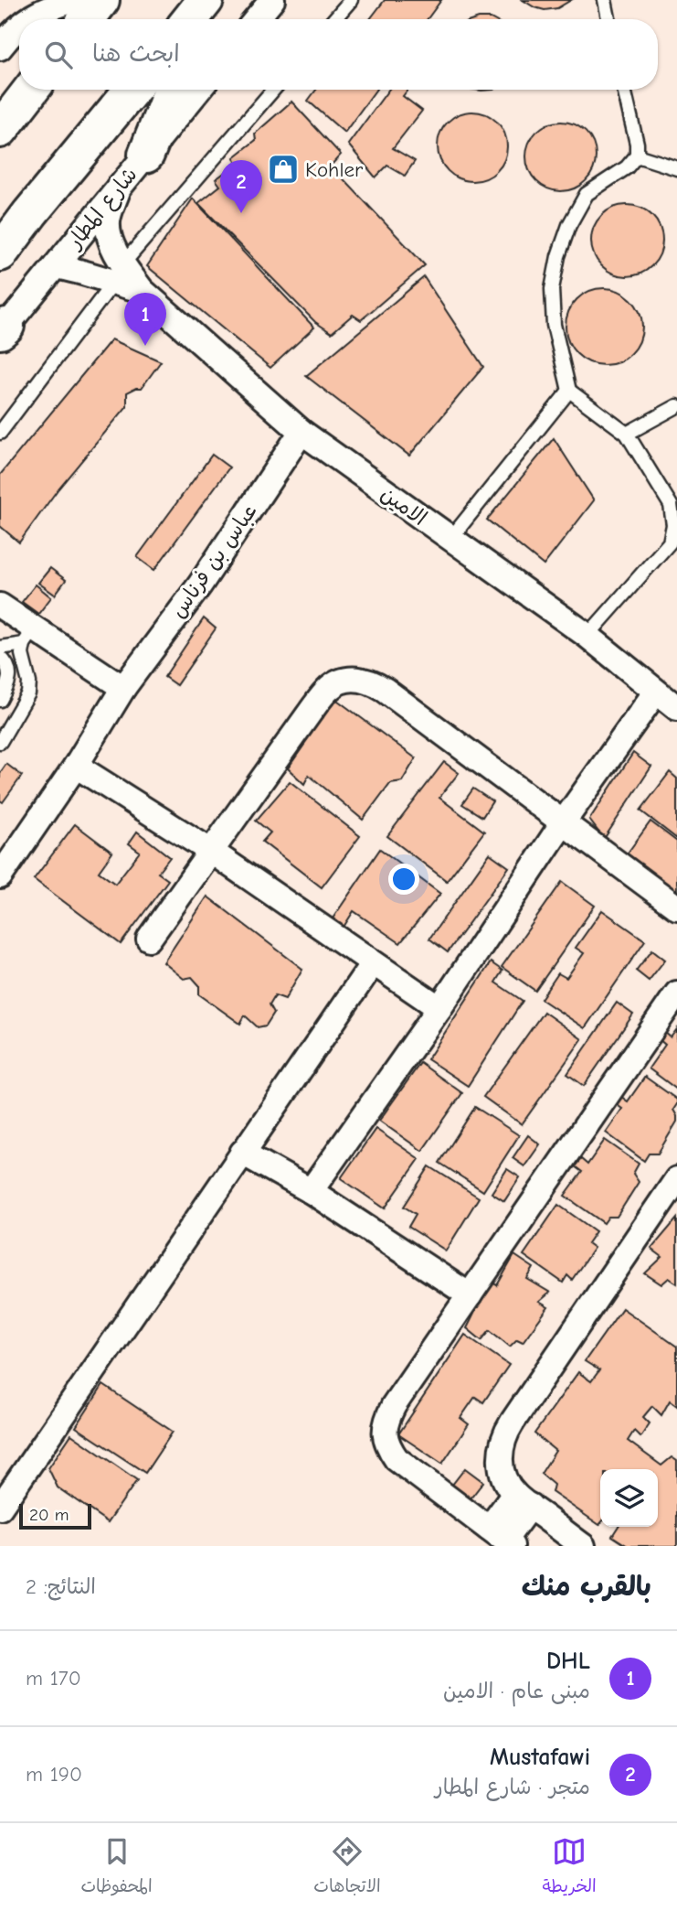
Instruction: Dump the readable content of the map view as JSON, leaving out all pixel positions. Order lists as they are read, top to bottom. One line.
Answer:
{"streets":{"street":["شارع المطار","الامين","عباس بن فرناس"]},"crossings":[["شارع المطار","الامين"],["الامين","عباس بن فرناس"]],"places":{"shop":["Kohler"]},"scale_bar":"20 m","page":{"search":"ابحث هنا","pins":["2","1"],"scale":"20 m","heading":["بالقرب منك","النتائج: 2"],"list":[{"mark":"1","name":"DHL","note":"مبنى عام · الامين","value":"170 m"},{"mark":"2","name":"Mustafawi","note":"متجر · شارع المطار","value":"190 m"}],"nav":["الخريطة","الاتجاهات","المحفوظات"]}}
